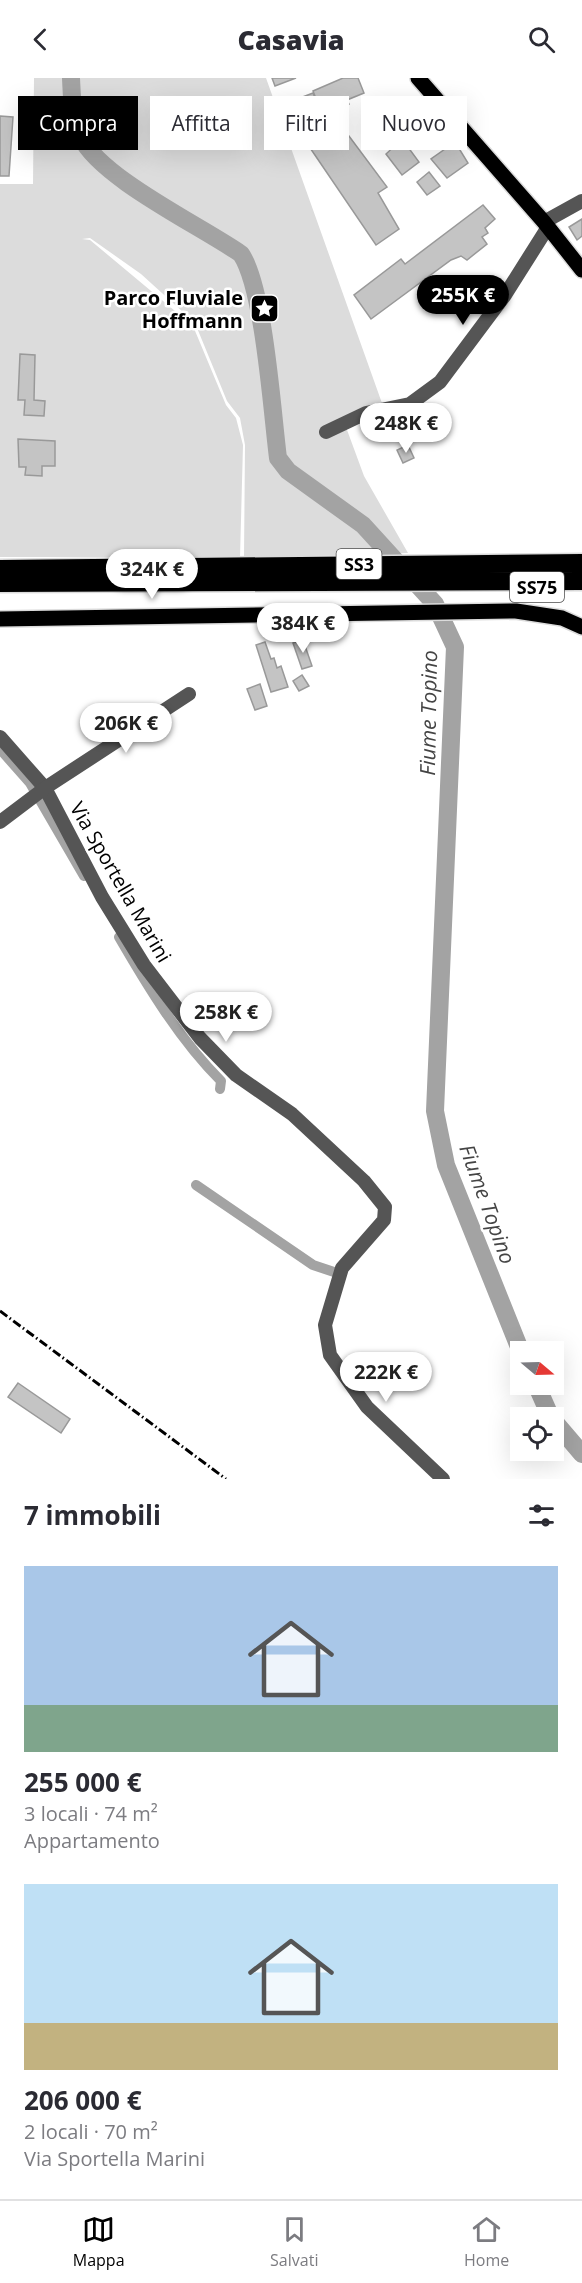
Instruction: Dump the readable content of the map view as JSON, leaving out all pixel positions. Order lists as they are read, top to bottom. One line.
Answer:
{"streets":{"highway":["SS3","SS75"],"street":["Via Sportella Marini"]},"crossings":[["SS3","SS75"]],"water":["Fiume Topino"],"places":{"place":["Parco Fluviale Hoffmann"]},"north":"right","page":{"header":"Casavia","chip":["Compra","Affitta","Filtri","Nuovo"],"price":["255K €","248K €","324K €","384K €","206K €","258K €","222K €"],"heading":"7 immobili","list":[{"name":"255 000 €","note":"3 locali · 74 m² · Appartamento"},{"name":"206 000 €","note":"2 locali · 70 m² · Via Sportella Marini"}],"tabs":["Mappa","Salvati","Home"]}}
